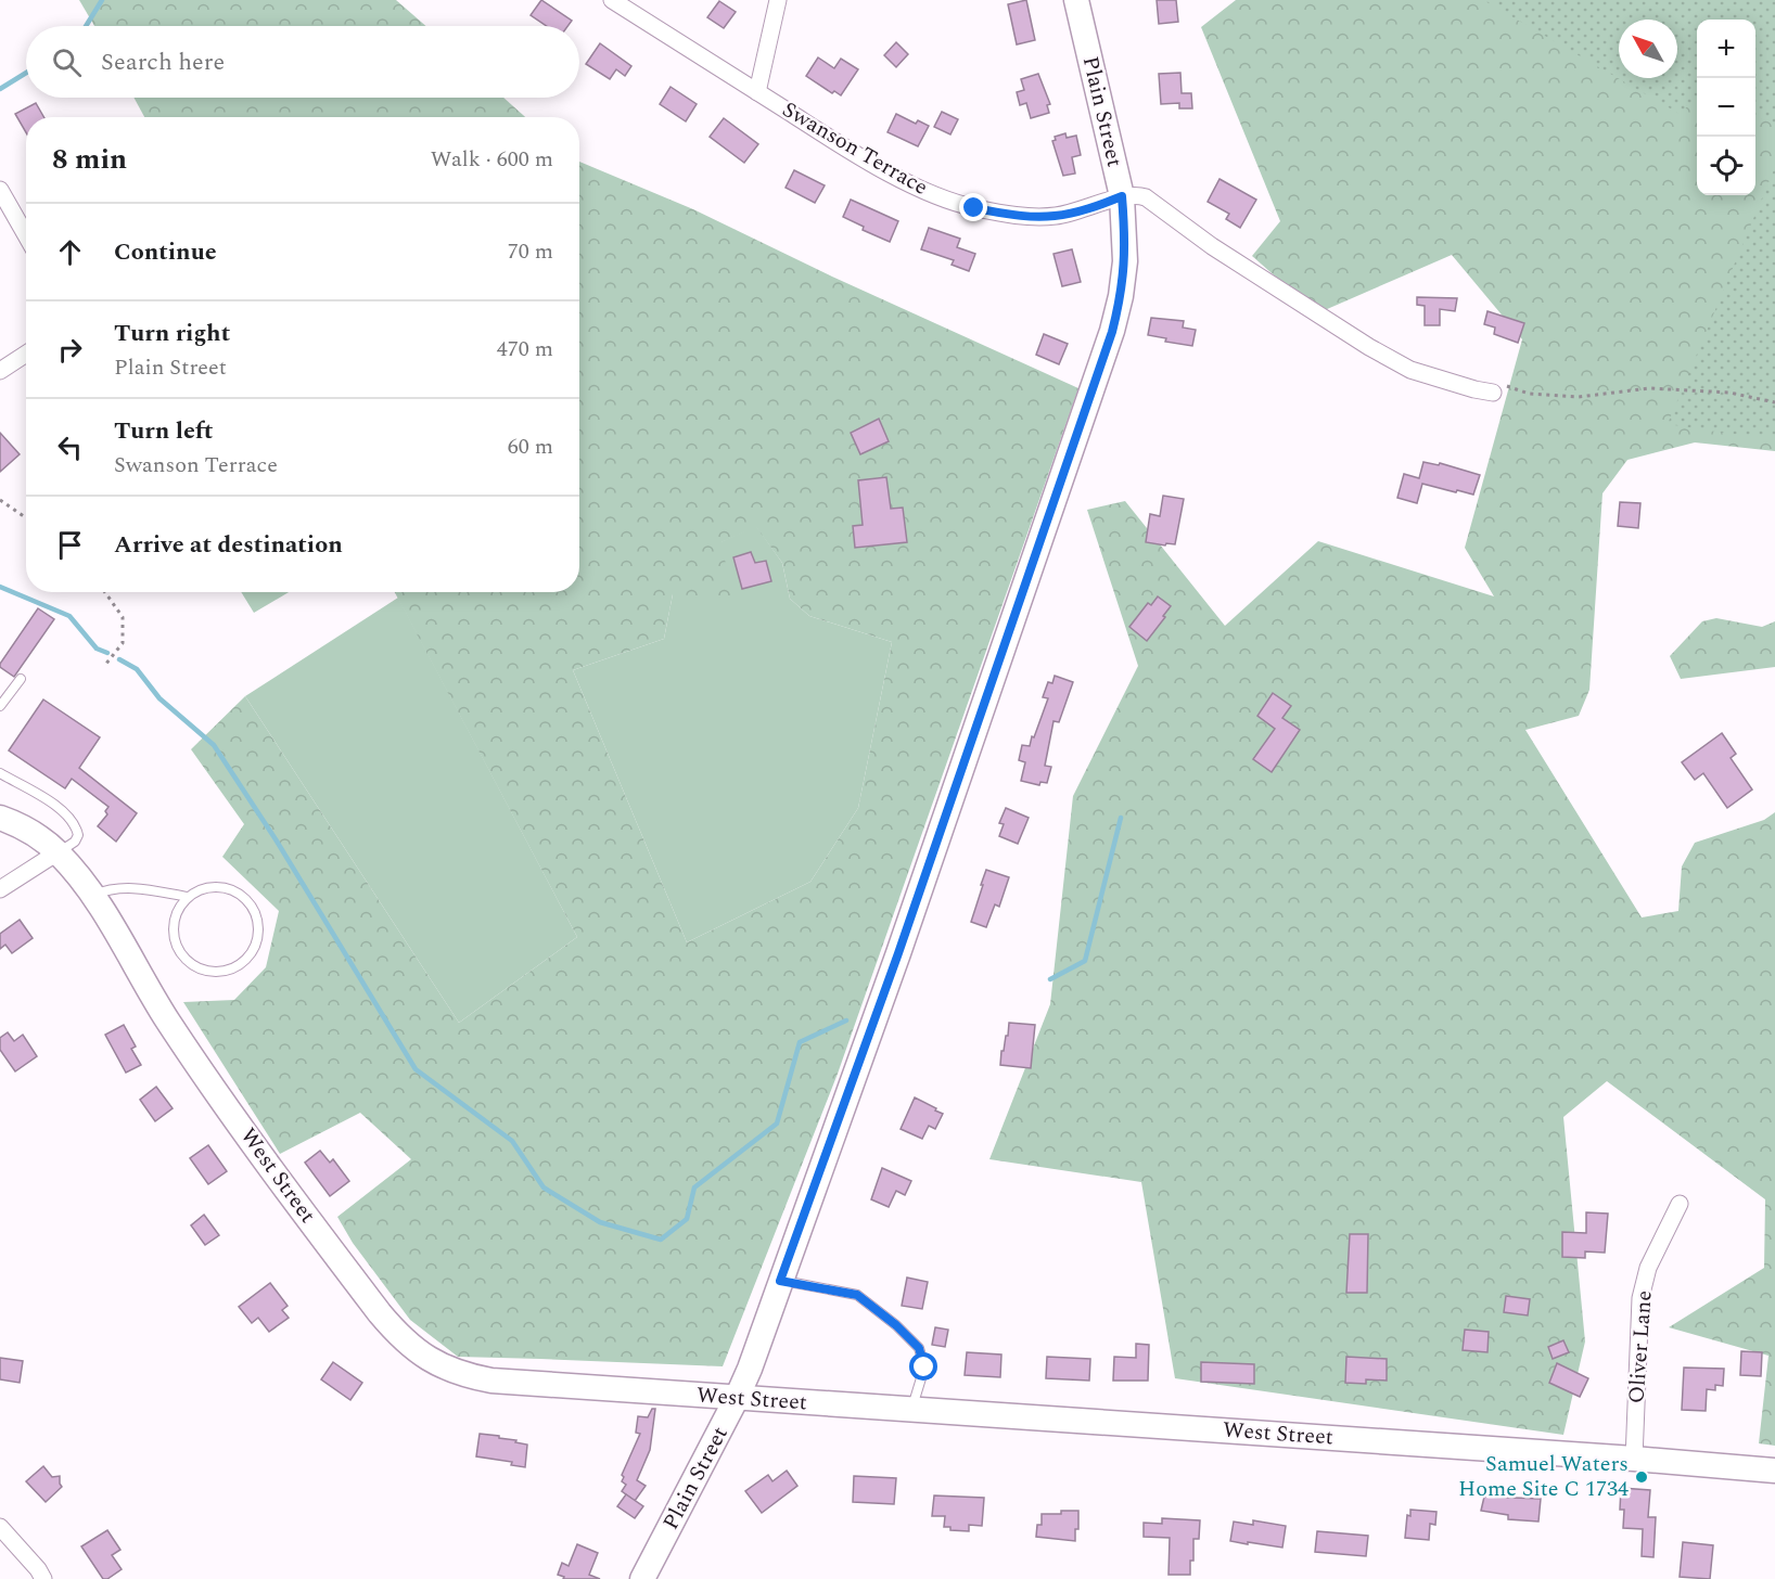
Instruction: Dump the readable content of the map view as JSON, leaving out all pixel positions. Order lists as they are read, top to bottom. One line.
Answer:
{"streets":{"street":["Plain Street","Swanson Terrace","West Street","Oliver Lane"]},"crossings":[["Plain Street","Swanson Terrace"],["Plain Street","West Street"],["West Street","Oliver Lane"]],"places":["Samuel Waters Home Site C 1734"],"north":"top left","page":{"map_buttons":["+","−"],"search":"Search here","heading":["8 min","Walk · 600 m"],"list":[["Continue","70 m"],["Turn right","Plain Street","470 m"],["Turn left","Swanson Terrace","60 m"],"Arrive at destination"]}}
